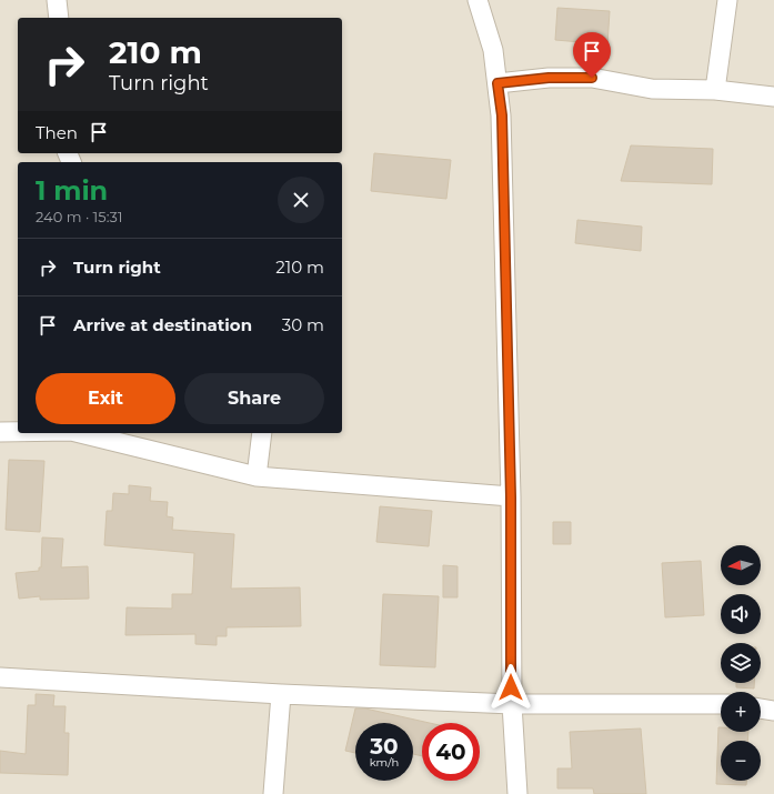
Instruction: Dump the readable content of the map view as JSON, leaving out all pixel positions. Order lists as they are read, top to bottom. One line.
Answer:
{"north":"left","page":{"turn":["210 m","Turn right"],"then":"Then","heading":["1 min","240 m · 15:31"],"list":[{"name":"Turn right","value":"210 m"},{"name":"Arrive at destination","value":"30 m"}],"buttons":["Exit","Share"],"map_buttons":["+","−"],"speed":"30 km/h","limit":"40"}}
